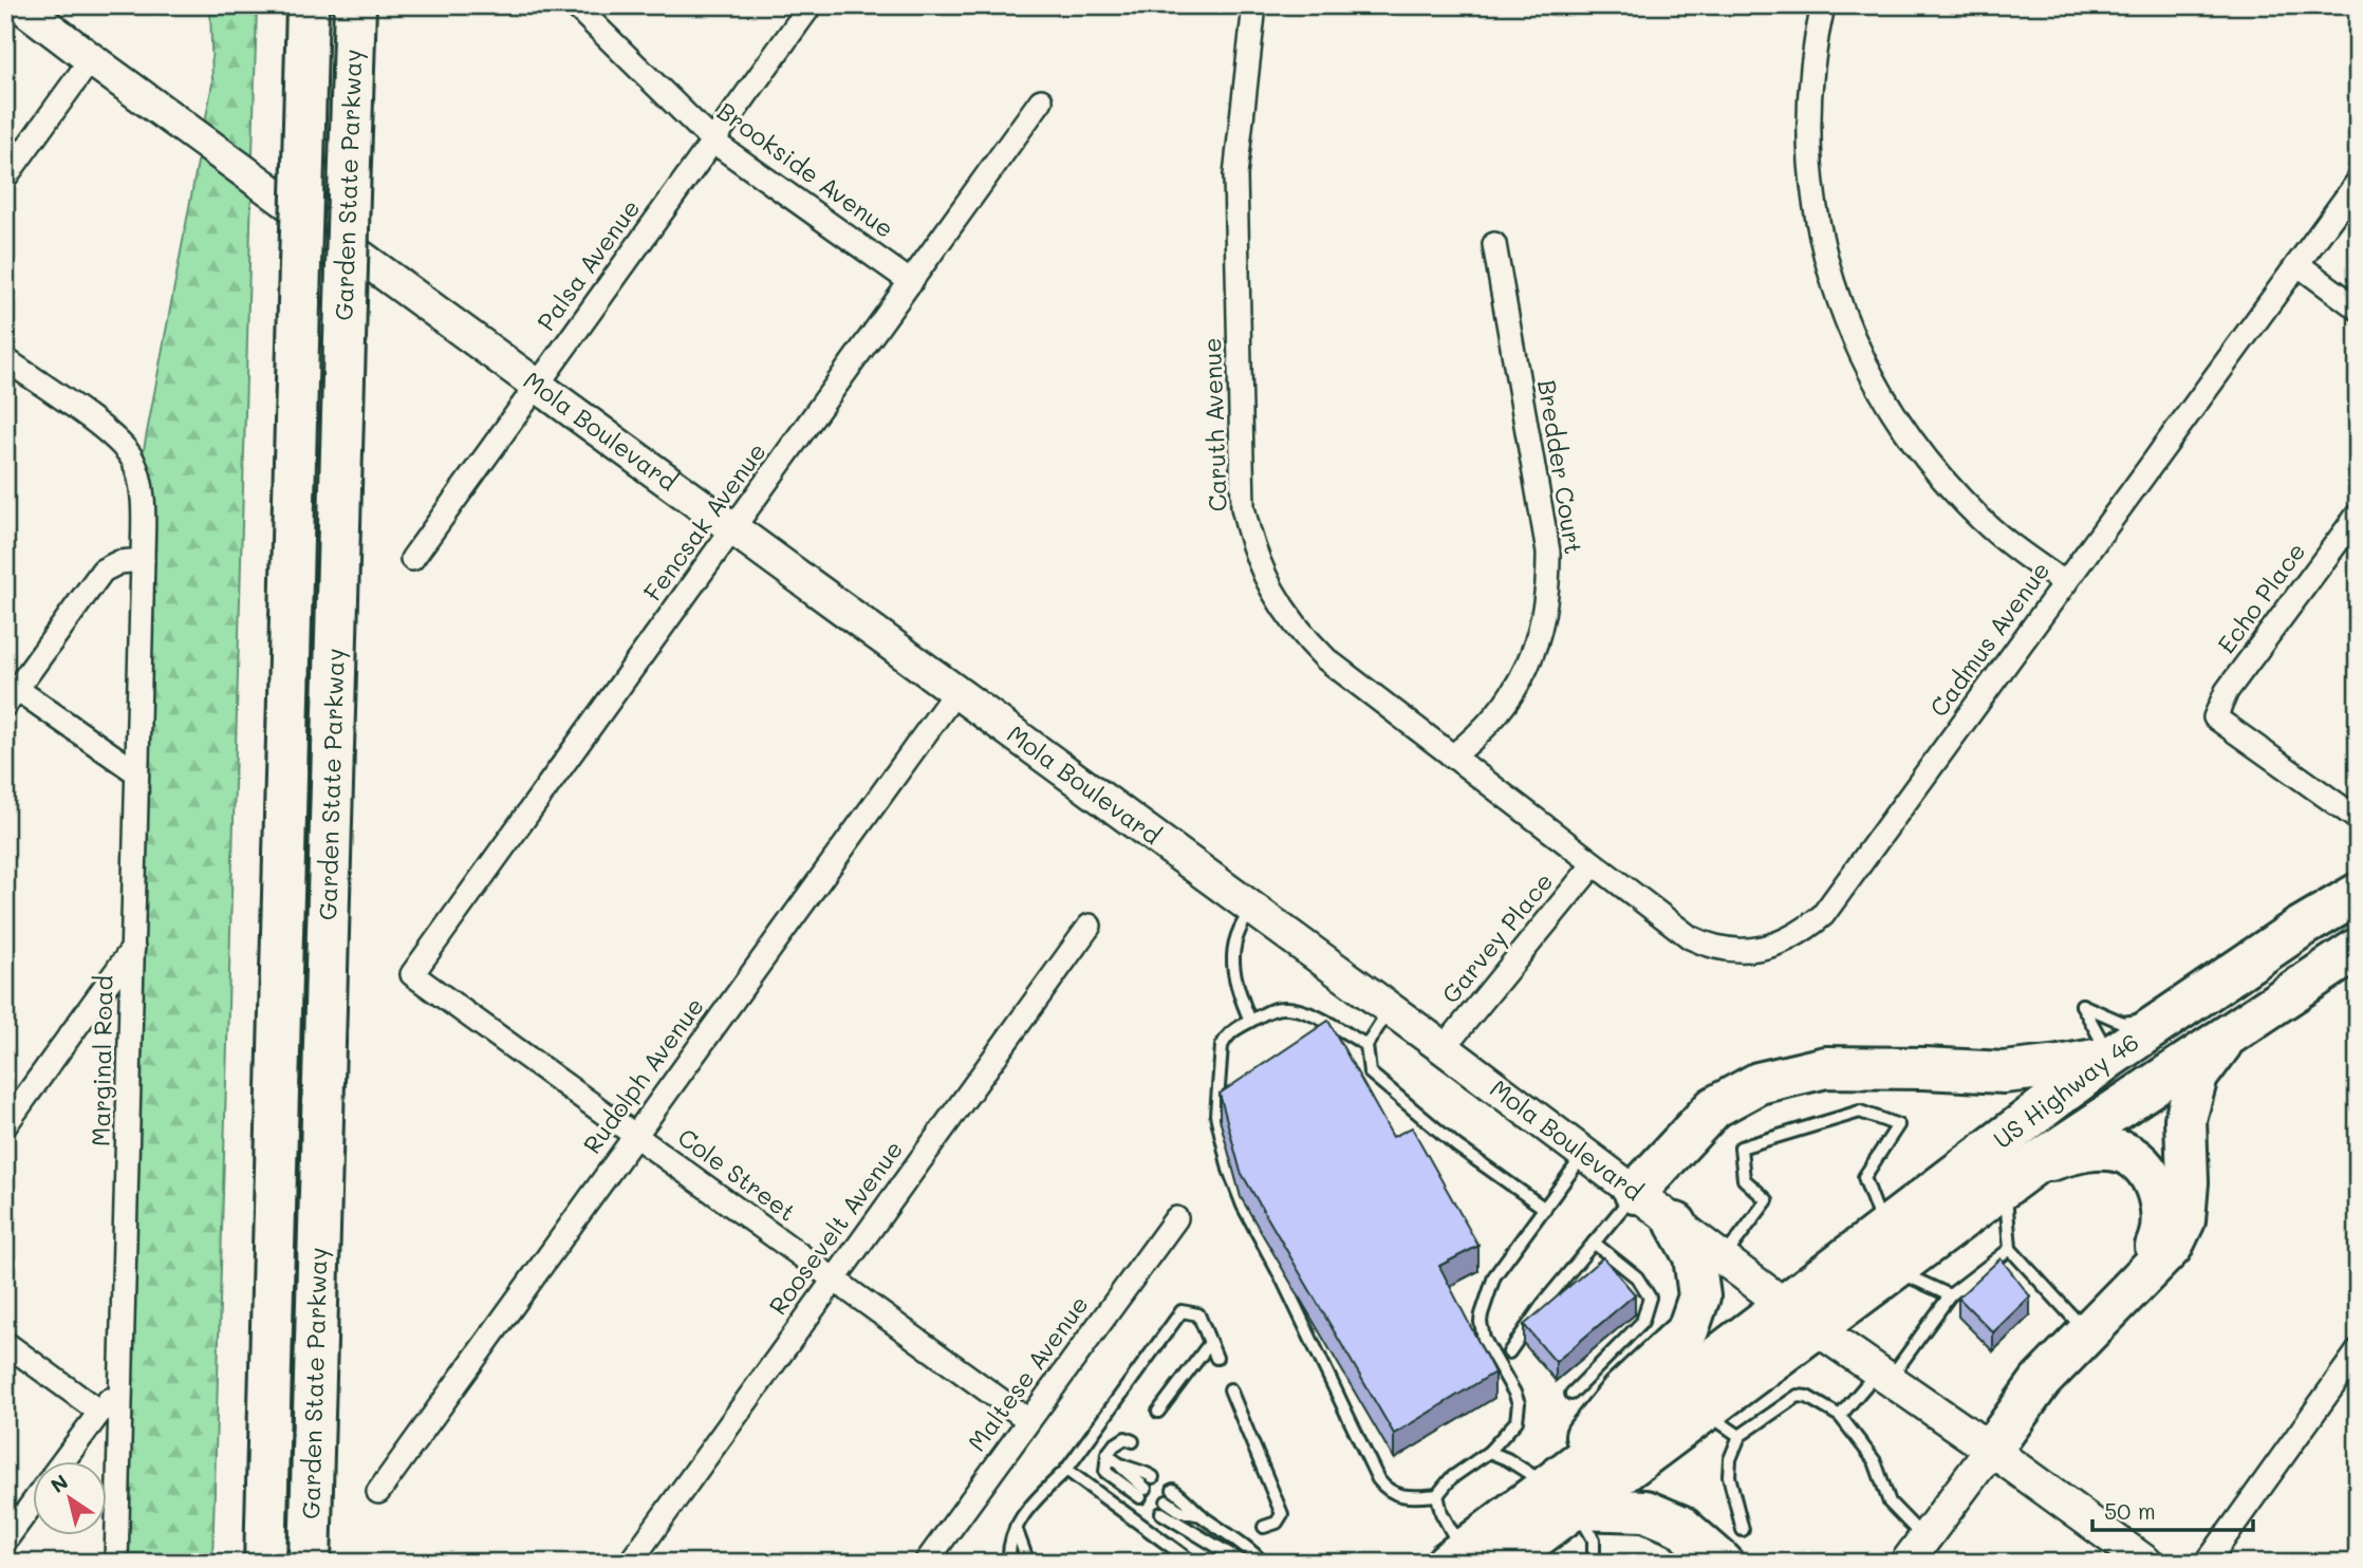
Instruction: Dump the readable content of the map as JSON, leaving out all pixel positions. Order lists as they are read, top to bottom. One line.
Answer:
{"streets":{"highway":["Garden State Parkway","US Highway 46"],"street":["Brookside Avenue","Palsa Avenue","Caruth Avenue","Mola Boulevard","Bredder Court","Fencsak Avenue","Echo Place","Cadmus Avenue","Garvey Place","Marginal Road","Rudolph Avenue","Cole Street","Roosevelt Avenue","Maltese Avenue"]},"crossings":[["Brookside Avenue","Palsa Avenue"],["Brookside Avenue","Fencsak Avenue"],["Palsa Avenue","Mola Boulevard"],["Caruth Avenue","Bredder Court"],["Caruth Avenue","Cadmus Avenue"],["Caruth Avenue","Garvey Place"],["Mola Boulevard","Fencsak Avenue"],["Mola Boulevard","Garvey Place"],["Mola Boulevard","Rudolph Avenue"],["Mola Boulevard","US Highway 46"],["Fencsak Avenue","Cole Street"],["Cadmus Avenue","Garvey Place"],["Rudolph Avenue","Cole Street"],["Cole Street","Roosevelt Avenue"],["Cole Street","Maltese Avenue"]],"scale_bar":"50 m","north":"top left"}
